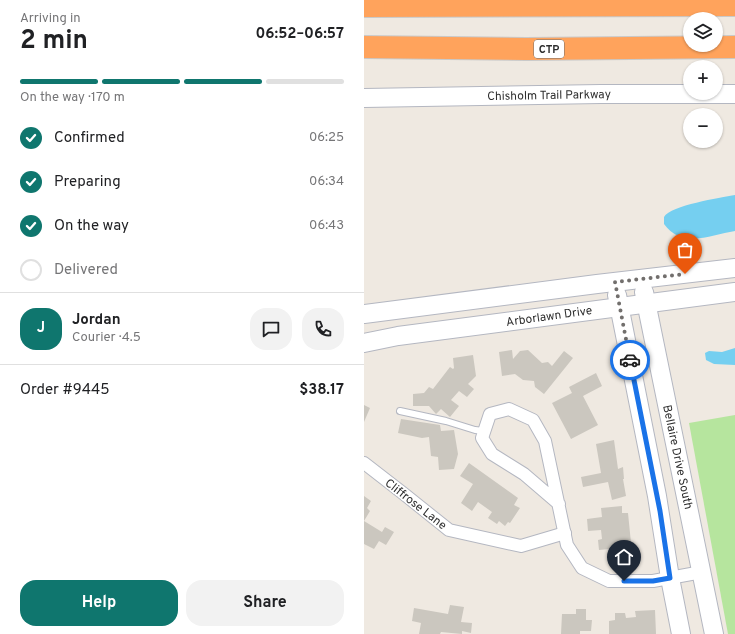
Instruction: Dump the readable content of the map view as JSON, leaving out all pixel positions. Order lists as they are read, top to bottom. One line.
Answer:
{"streets":{"highway":["CTP"],"main road":["Chisholm Trail Parkway","Arborlawn Drive","Bellaire Drive South"],"street":["Cliffrose Lane"]},"crossings":[["Arborlawn Drive","Bellaire Drive South"]],"page":{"heading":["2 min","Arriving in","06:52–06:57"],"panel":["Jordan","Courier · 4.5","Order #9445","$38.17"],"map_buttons":["+","−"],"bar":"On the way · 170 m","list":[["Confirmed","06:25"],["Preparing","06:34"],["On the way","06:43"],"Delivered"],"round":"J","buttons":["Help","Share"]}}
